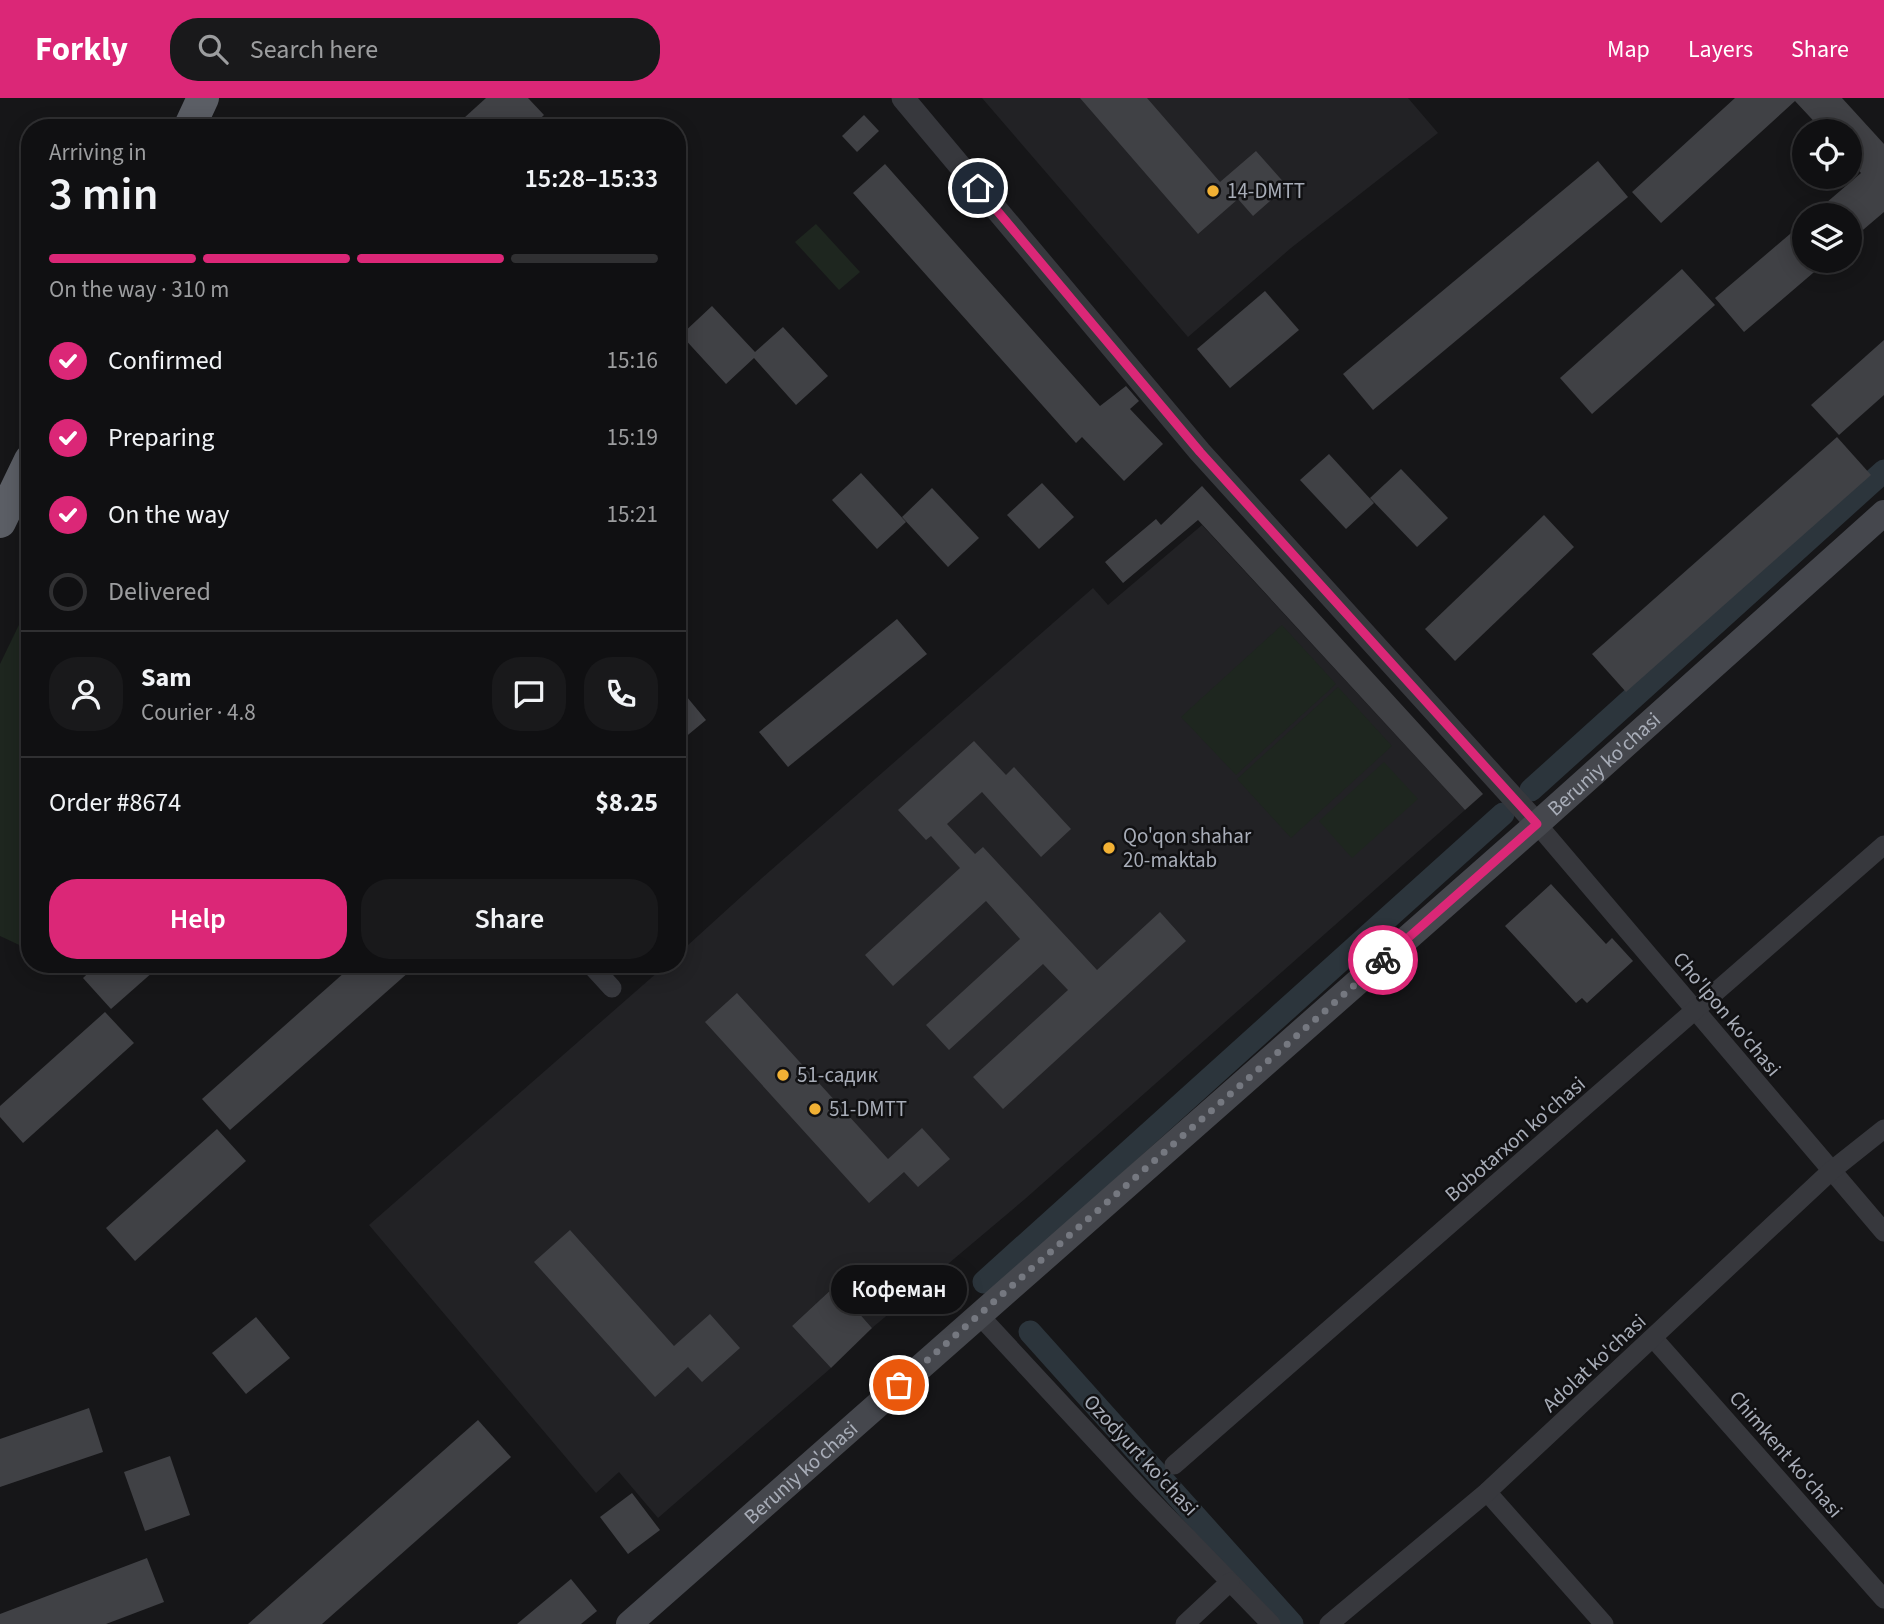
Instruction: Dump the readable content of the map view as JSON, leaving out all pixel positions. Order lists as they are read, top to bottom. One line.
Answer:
{"streets":{"main road":["Beruniy ko'chasi"],"street":["Cho'lpon ko'chasi","Bobotarxon ko'chasi","Adolat ko'chasi","Chimkent ko'chasi","Ozodyurt ko'chasi"]},"crossings":[["Beruniy ko'chasi","Cho'lpon ko'chasi"],["Beruniy ko'chasi","Ozodyurt ko'chasi"],["Cho'lpon ko'chasi","Bobotarxon ko'chasi"],["Cho'lpon ko'chasi","Adolat ko'chasi"],["Adolat ko'chasi","Chimkent ko'chasi"]],"places":["14-DMTT","Qo'qon shahar 20-maktab","51-садик","51-DMTT","Кофеман"],"page":{"header":"Forkly","search":"Search here","nav":["Map","Layers","Share"],"heading":["3 min","Arriving in","15:28–15:33"],"panel":["Sam","Courier · 4.8","Order #8674","$8.25"],"bar":"On the way · 310 m","list":[["Confirmed","15:16"],["Preparing","15:19"],["On the way","15:21"],"Delivered"],"buttons":["Help","Share"],"bubble":"Кофеман"}}
